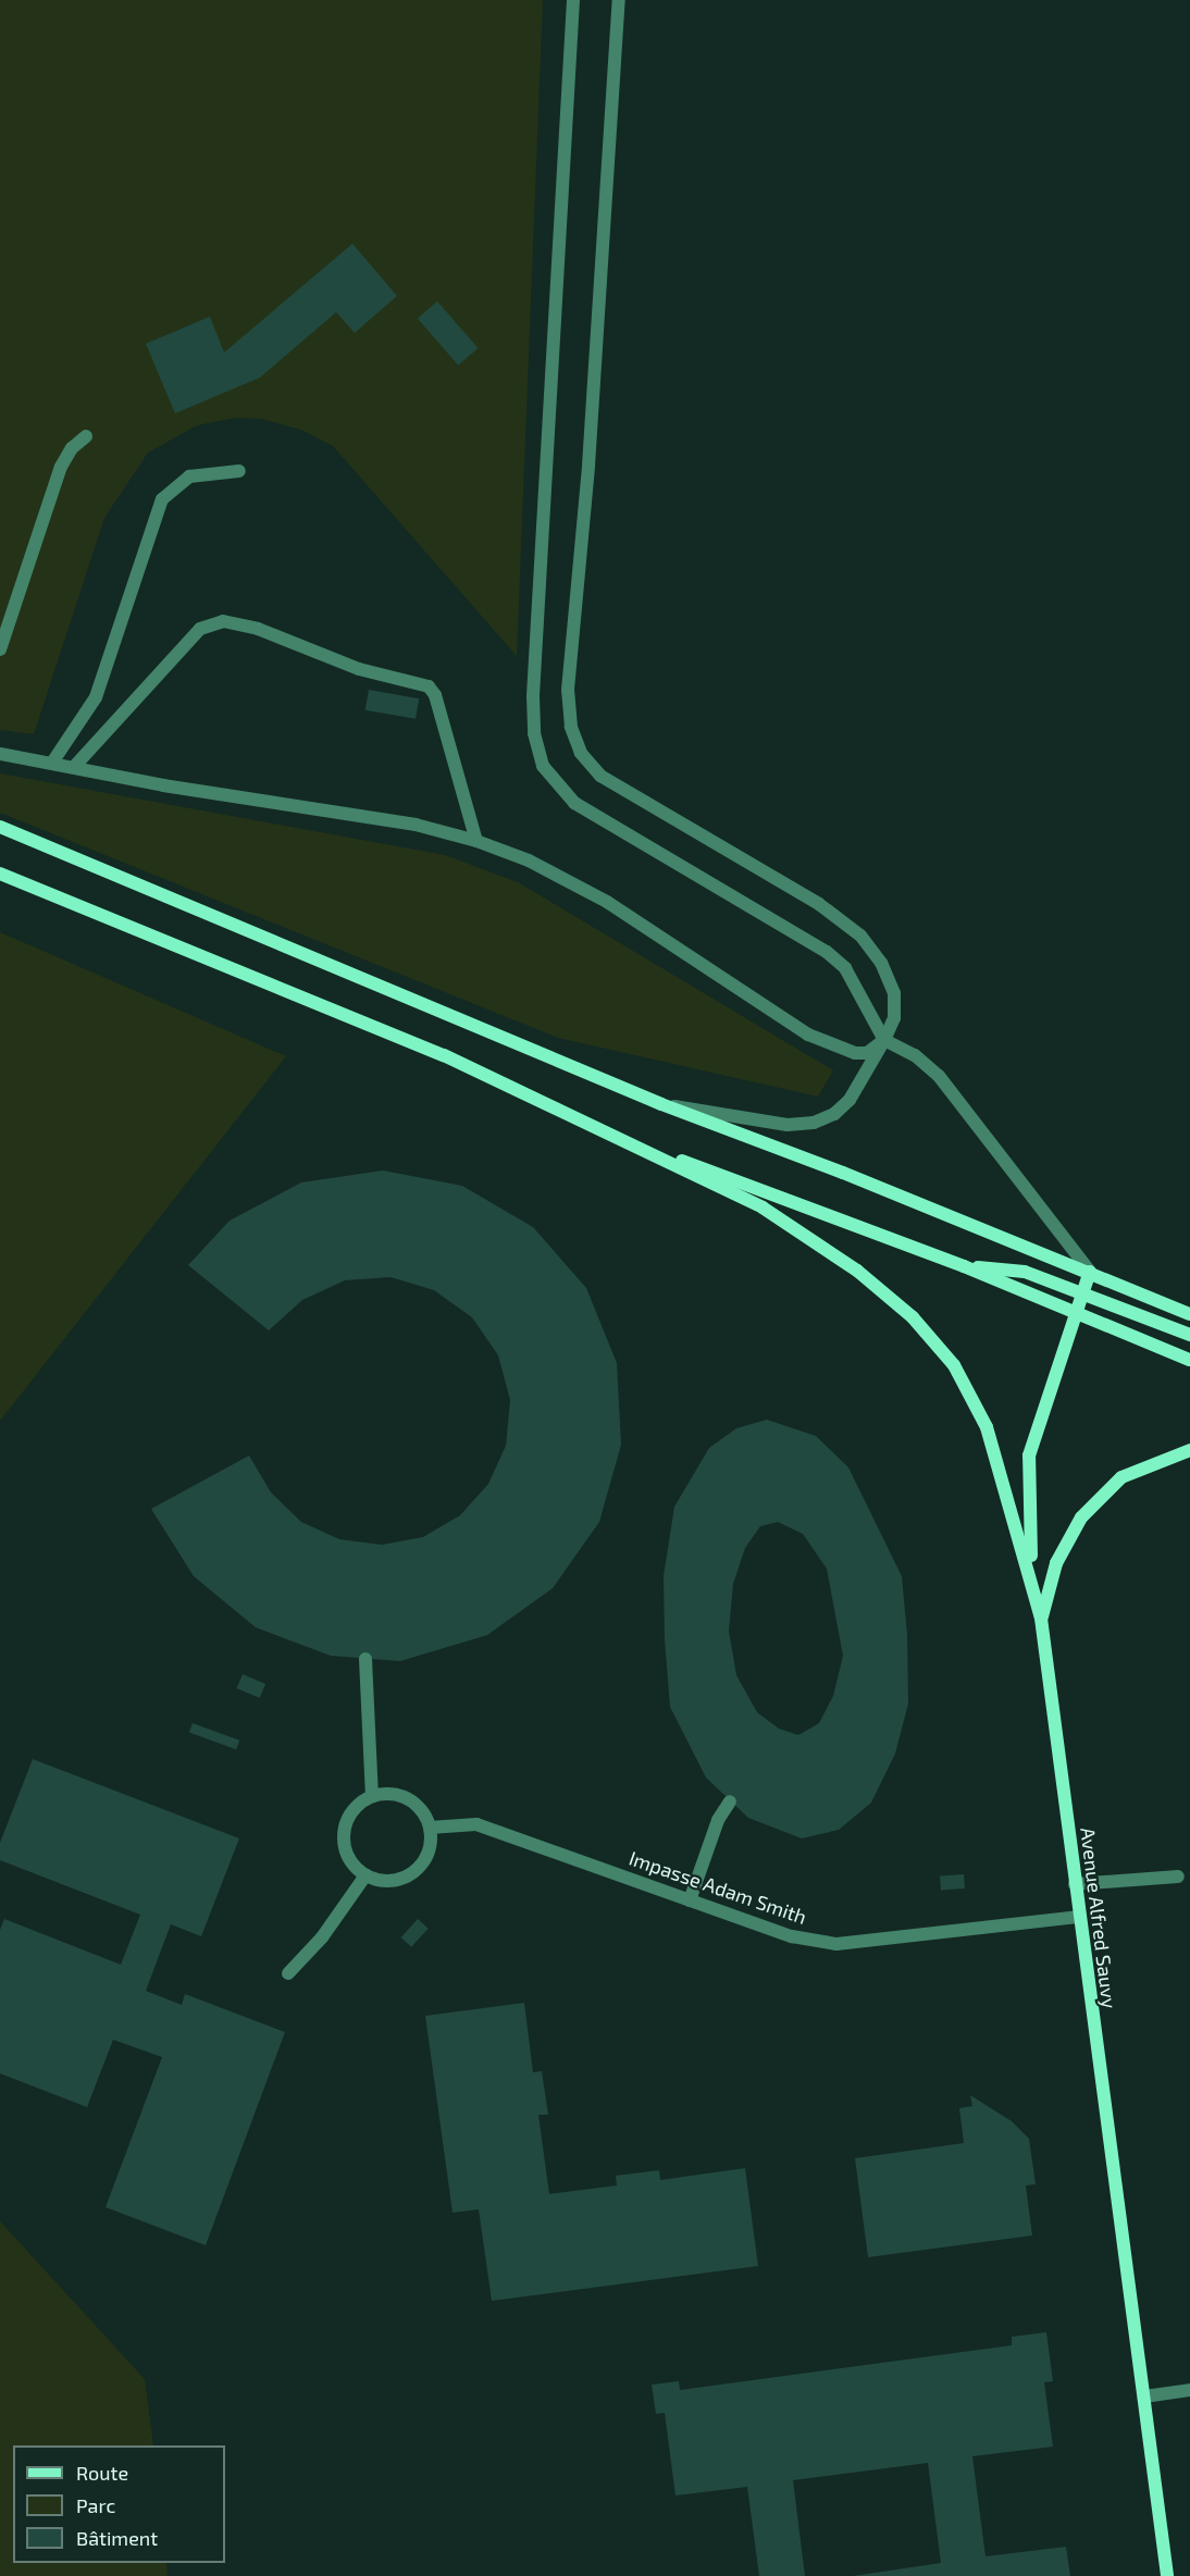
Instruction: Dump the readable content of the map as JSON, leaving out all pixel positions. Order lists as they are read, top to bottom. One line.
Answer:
{"streets":{"main road":["Avenue Alfred Sauvy"],"street":["Impasse Adam Smith"]},"crossings":[["Impasse Adam Smith","Avenue Alfred Sauvy"]],"legend":["Route","Parc","Bâtiment"]}
